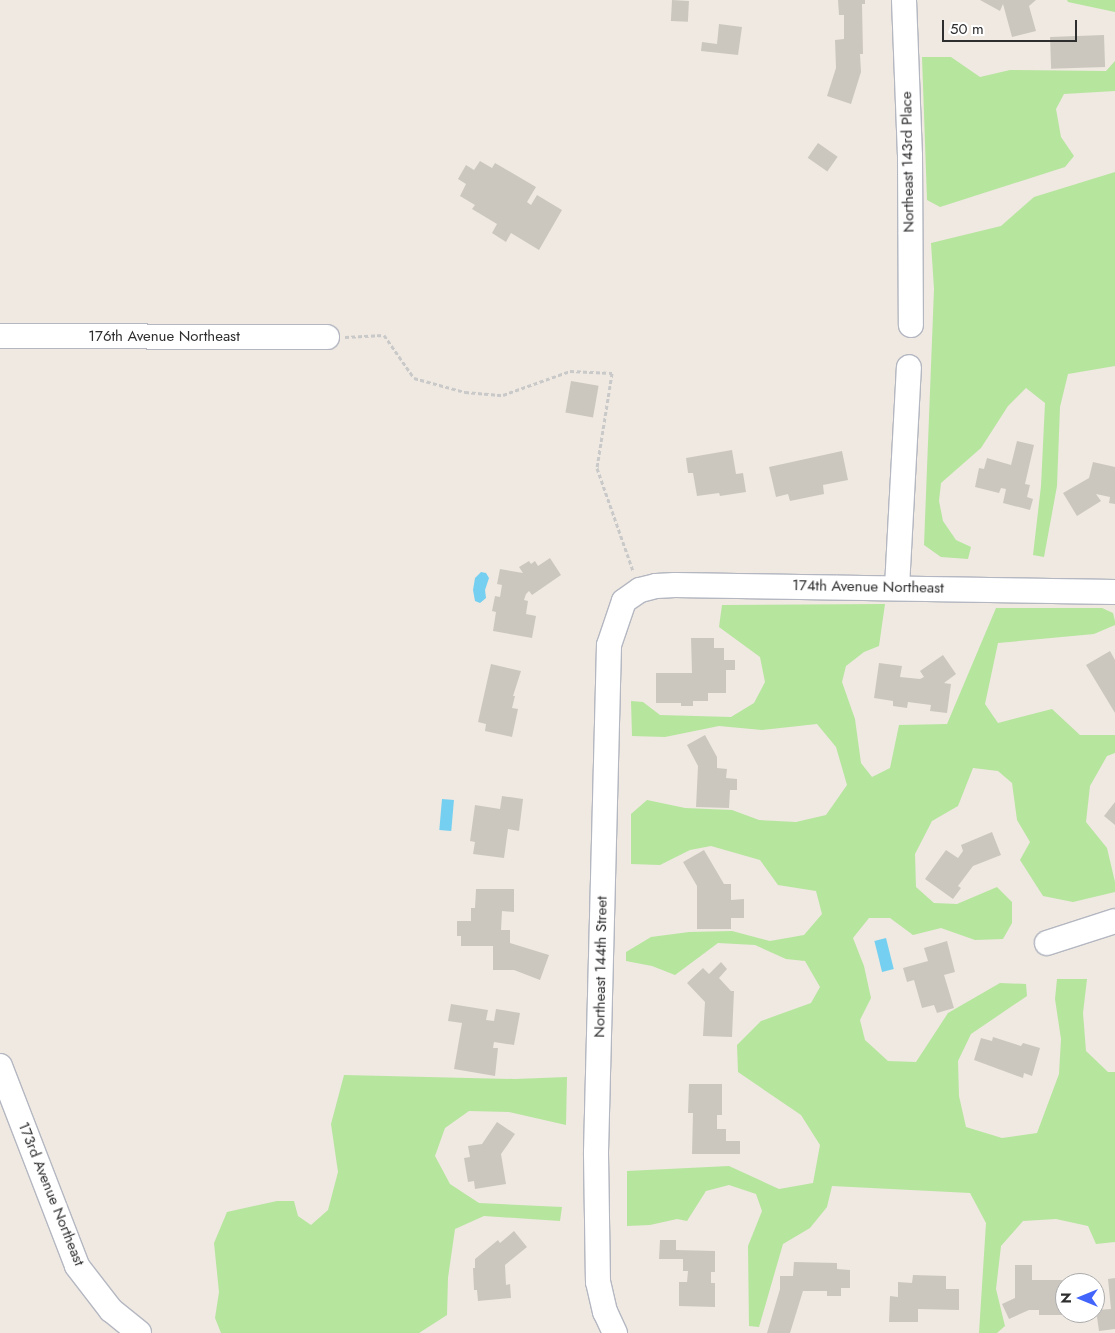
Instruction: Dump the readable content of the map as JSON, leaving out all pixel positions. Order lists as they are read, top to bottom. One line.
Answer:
{"streets":{"street":["Northeast 143rd Place","176th Avenue Northeast","174th Avenue Northeast","Northeast 144th Street","173rd Avenue Northeast"]},"crossings":[["174th Avenue Northeast","Northeast 144th Street"]],"scale_bar":"50 m","north":"left"}
